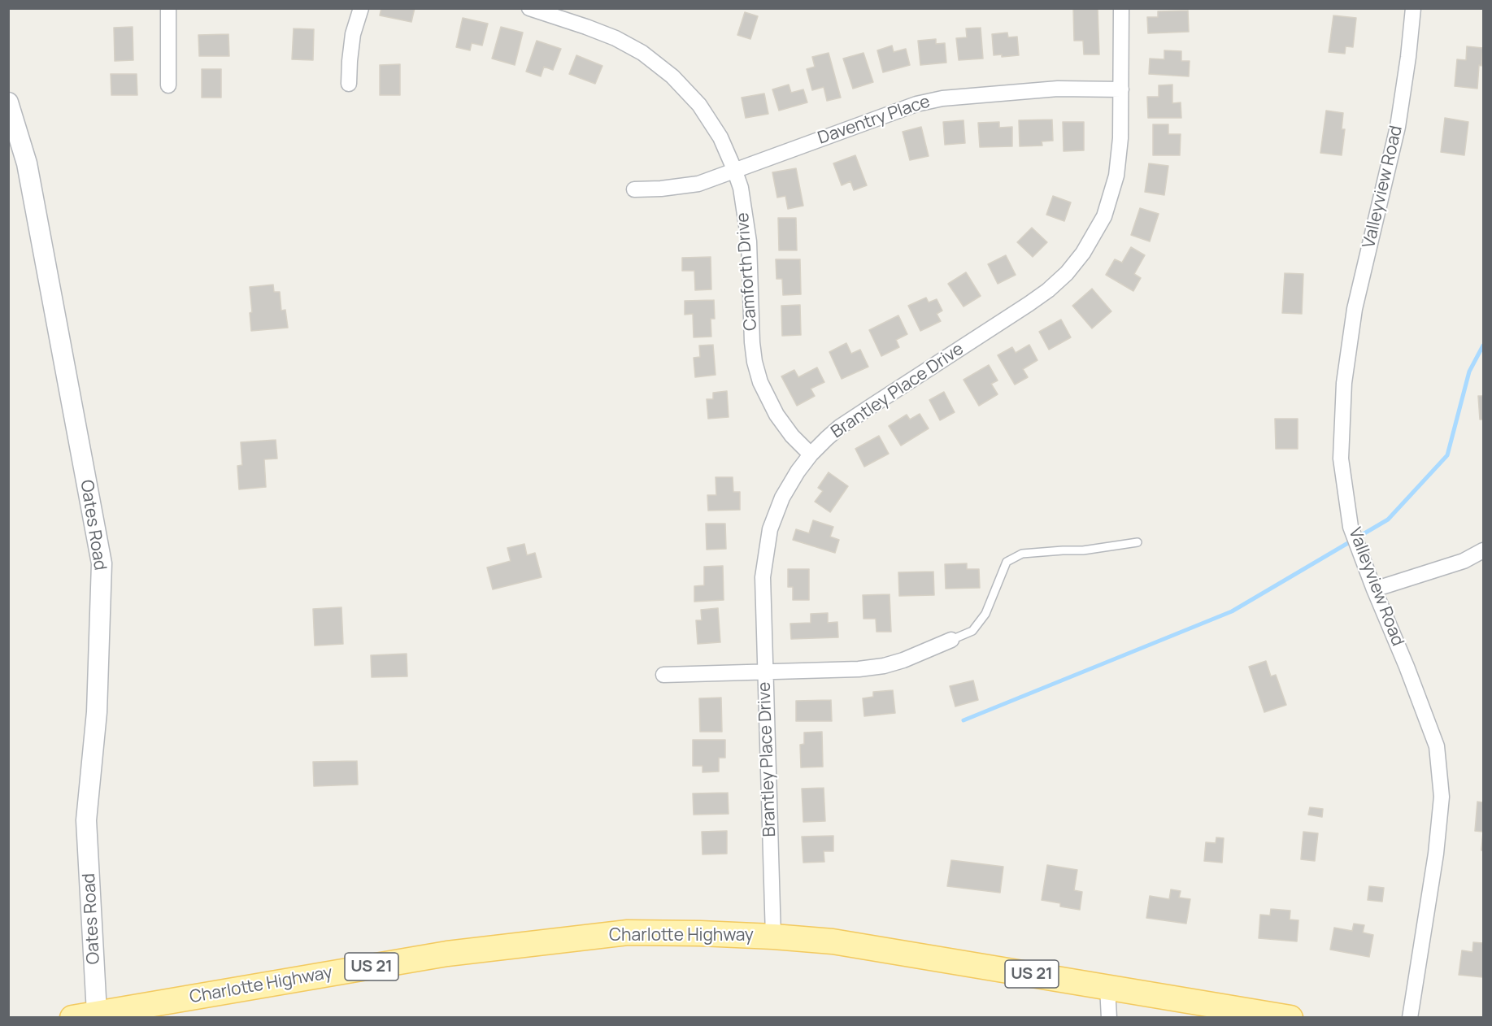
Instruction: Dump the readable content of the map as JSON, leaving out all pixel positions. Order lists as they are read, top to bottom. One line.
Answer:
{"streets":{"main road":["Charlotte Highway","US 21"],"street":["Daventry Place","Valleyview Road","Camforth Drive","Brantley Place Drive","Oates Road"]},"crossings":[["Daventry Place","Camforth Drive"],["Daventry Place","Brantley Place Drive"],["Camforth Drive","Brantley Place Drive"],["Brantley Place Drive","Charlotte Highway"],["Oates Road","Charlotte Highway"]]}
